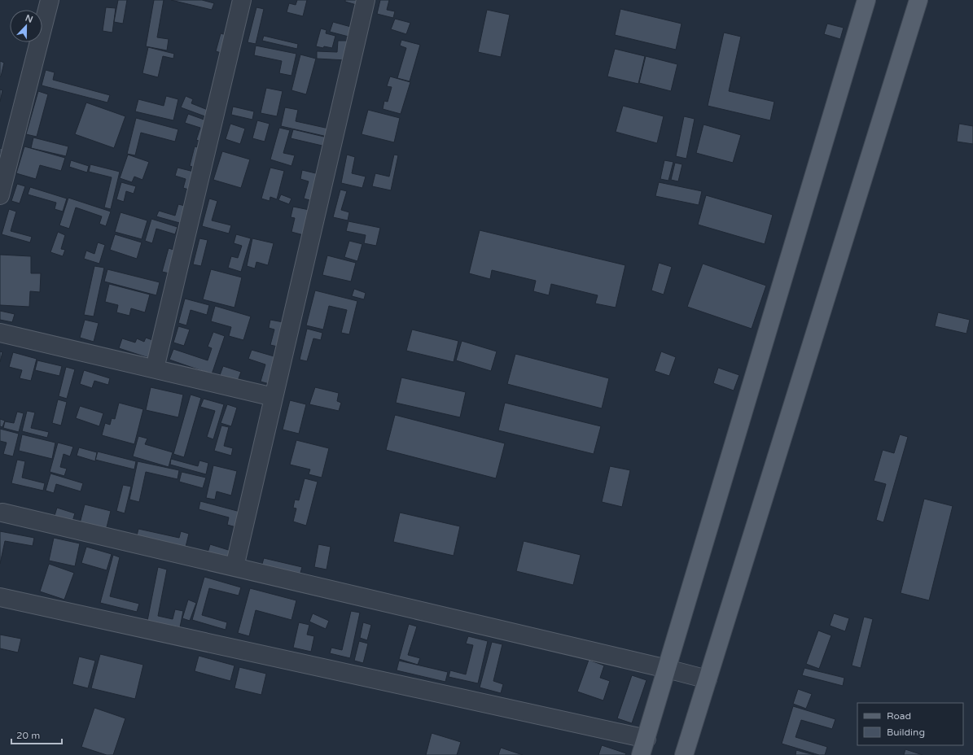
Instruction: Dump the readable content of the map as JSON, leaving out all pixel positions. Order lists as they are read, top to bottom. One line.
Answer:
{"legend":["Road","Building"],"scale_bar":"20 m","north":"top"}
